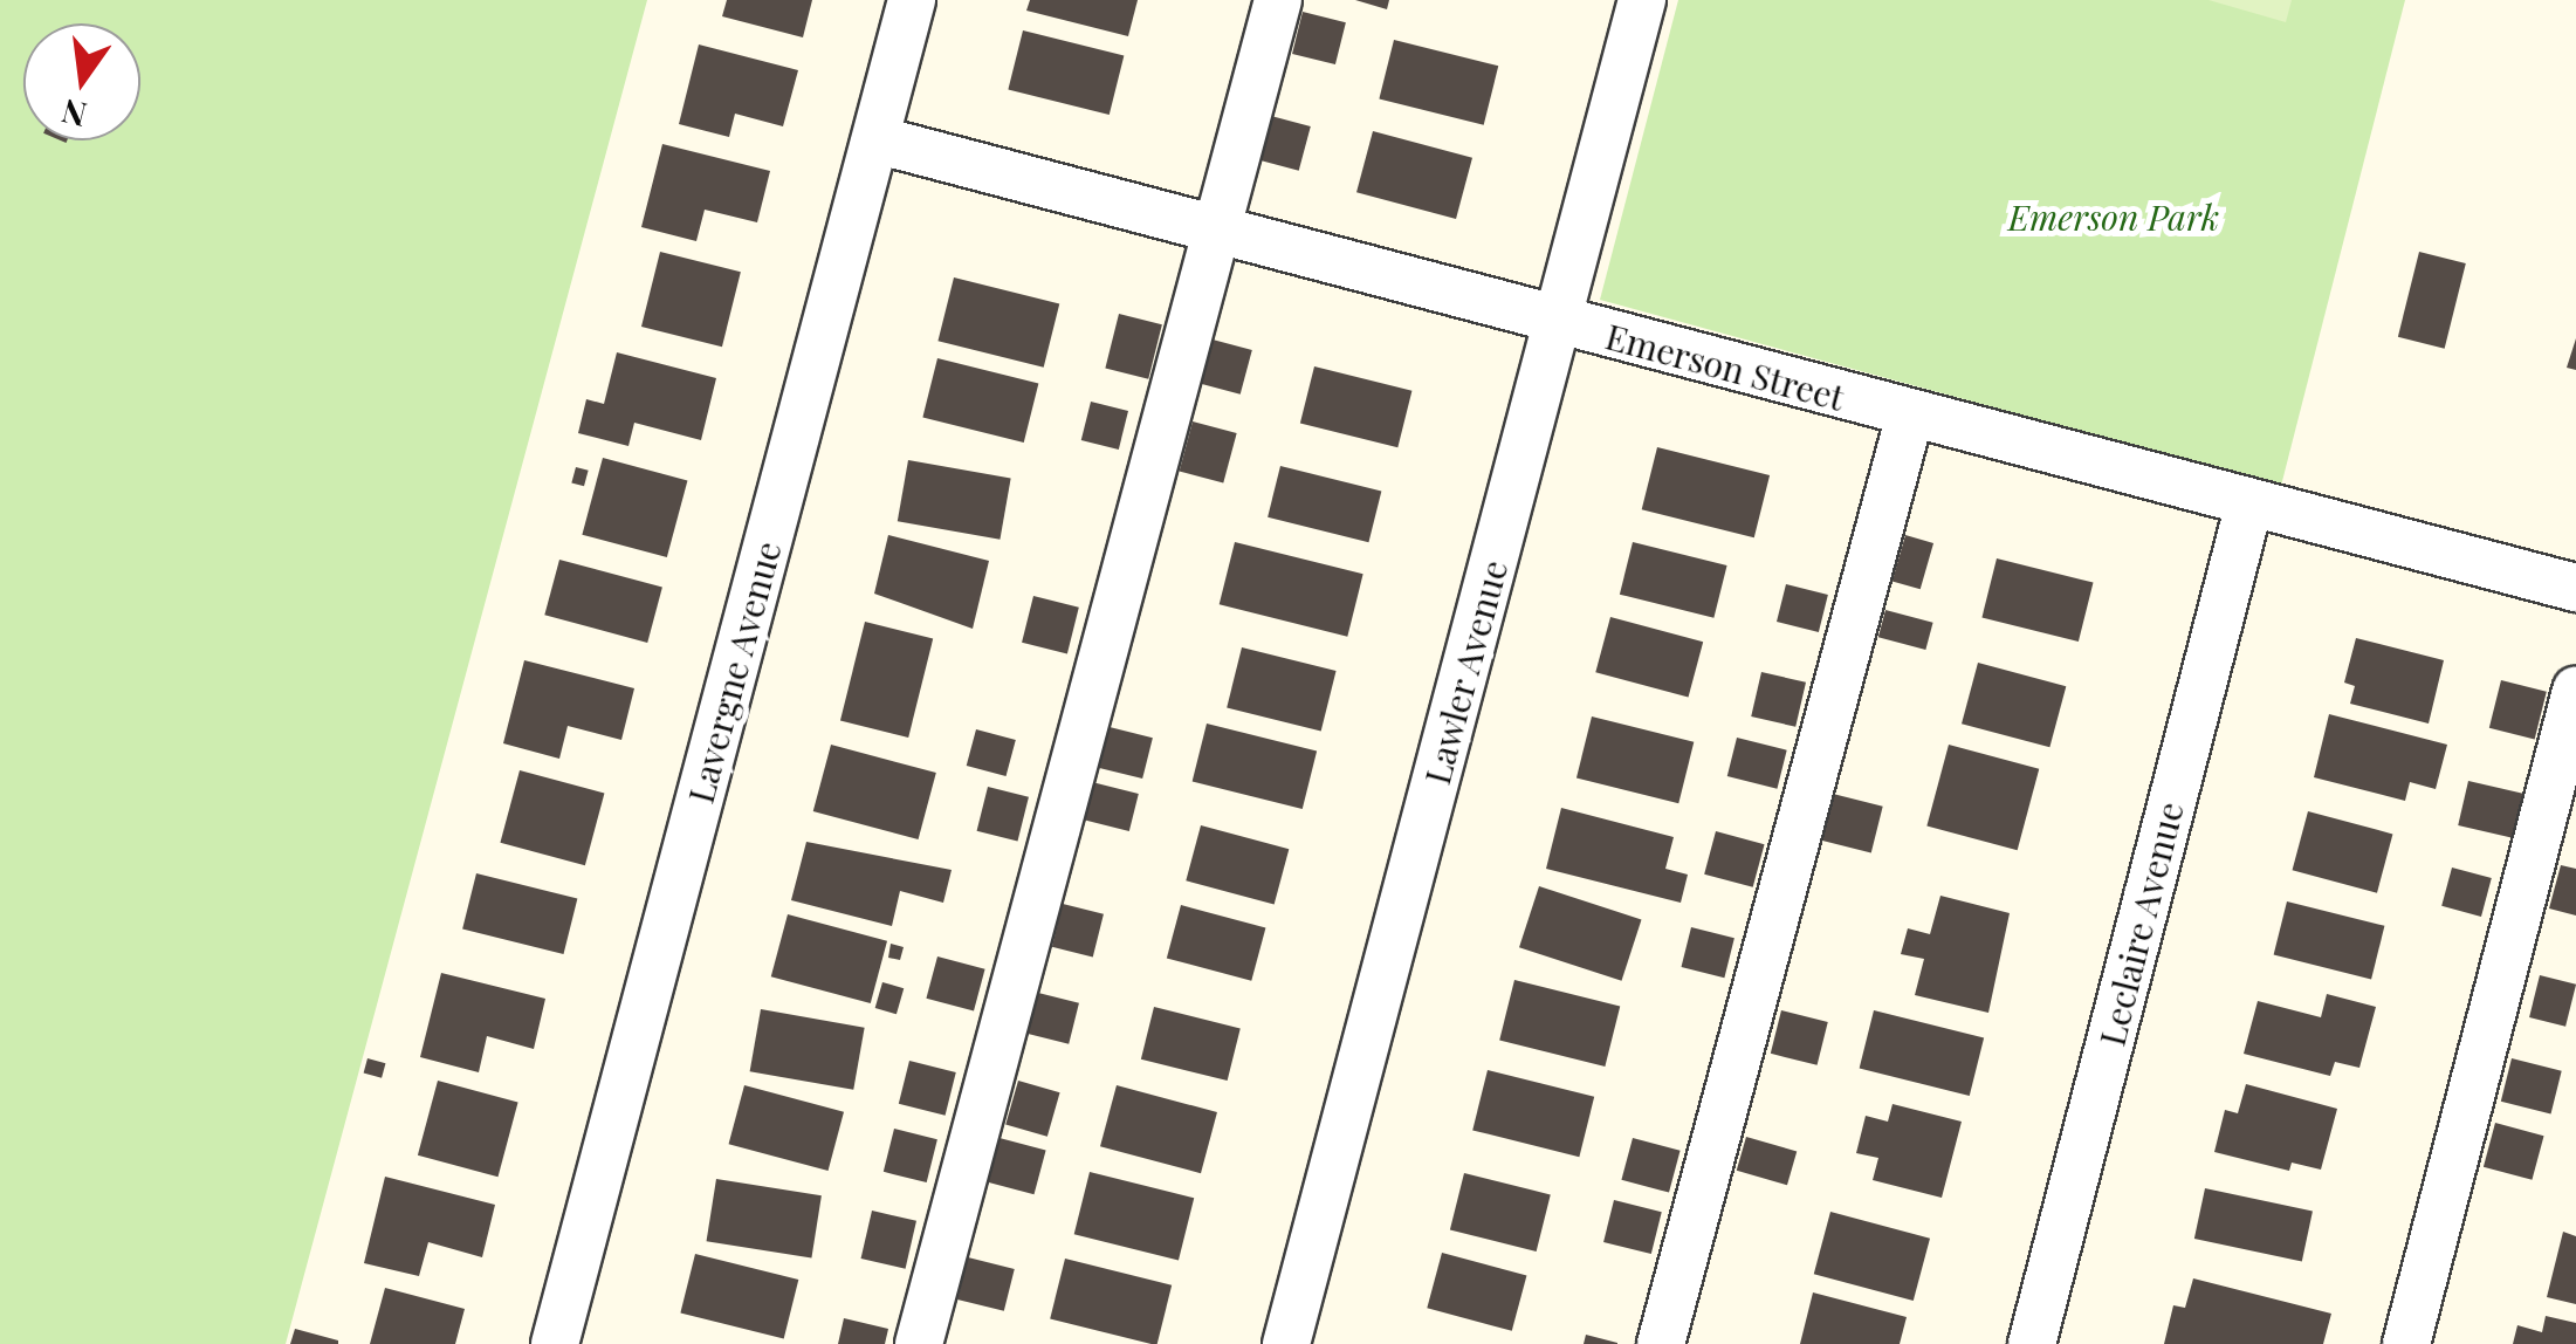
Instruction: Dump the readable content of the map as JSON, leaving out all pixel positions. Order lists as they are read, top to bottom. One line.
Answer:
{"streets":{"street":["Emerson Street","Lavergne Avenue","Lawler Avenue","Leclaire Avenue"]},"crossings":[["Emerson Street","Lavergne Avenue"],["Emerson Street","Lawler Avenue"],["Emerson Street","Leclaire Avenue"]],"parks":["Emerson Park"],"north":"bottom"}
